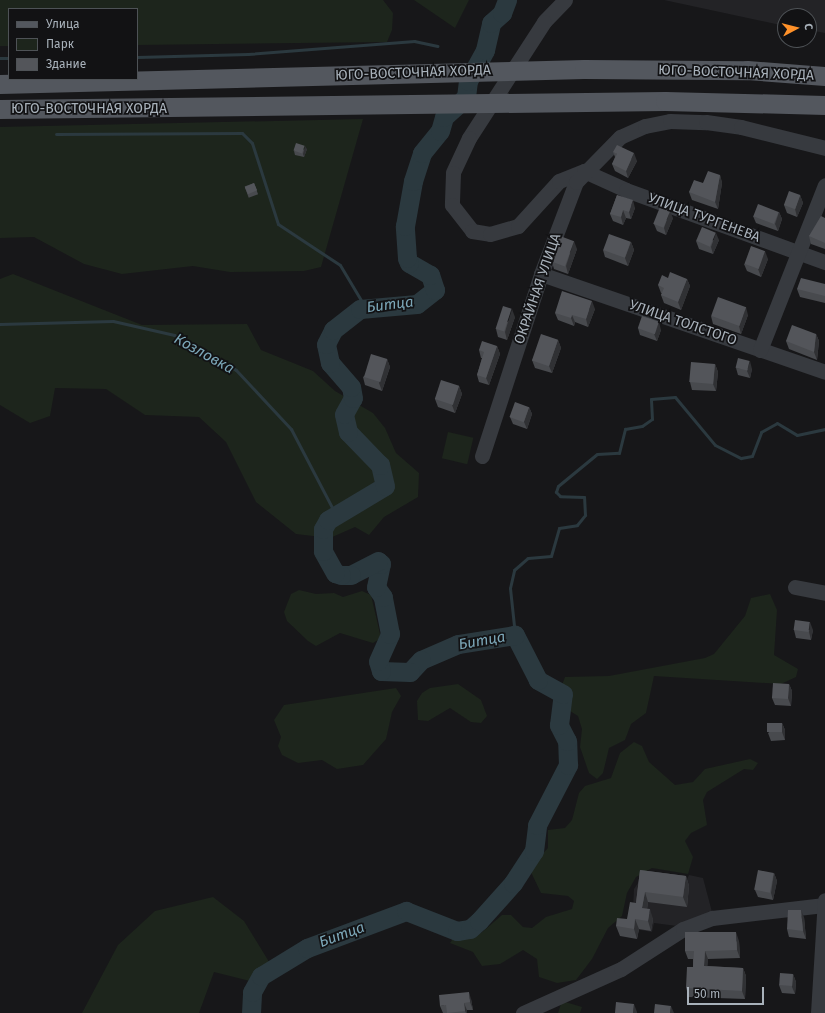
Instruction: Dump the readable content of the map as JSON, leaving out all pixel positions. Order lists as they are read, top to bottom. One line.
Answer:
{"streets":{"main road":["ЮГО-ВОСТОЧНАЯ ХОРДА"],"street":["УЛИЦА ТУРГЕНЕВА","ОКРАЙНАЯ УЛИЦА","УЛИЦА ТОЛСТОГО"]},"crossings":[["УЛИЦА ТУРГЕНЕВА","ОКРАЙНАЯ УЛИЦА"],["ОКРАЙНАЯ УЛИЦА","УЛИЦА ТОЛСТОГО"]],"water":["Битца","Козловка"],"legend":["Улица","Парк","Здание"],"scale_bar":"50 m","north":"right"}
